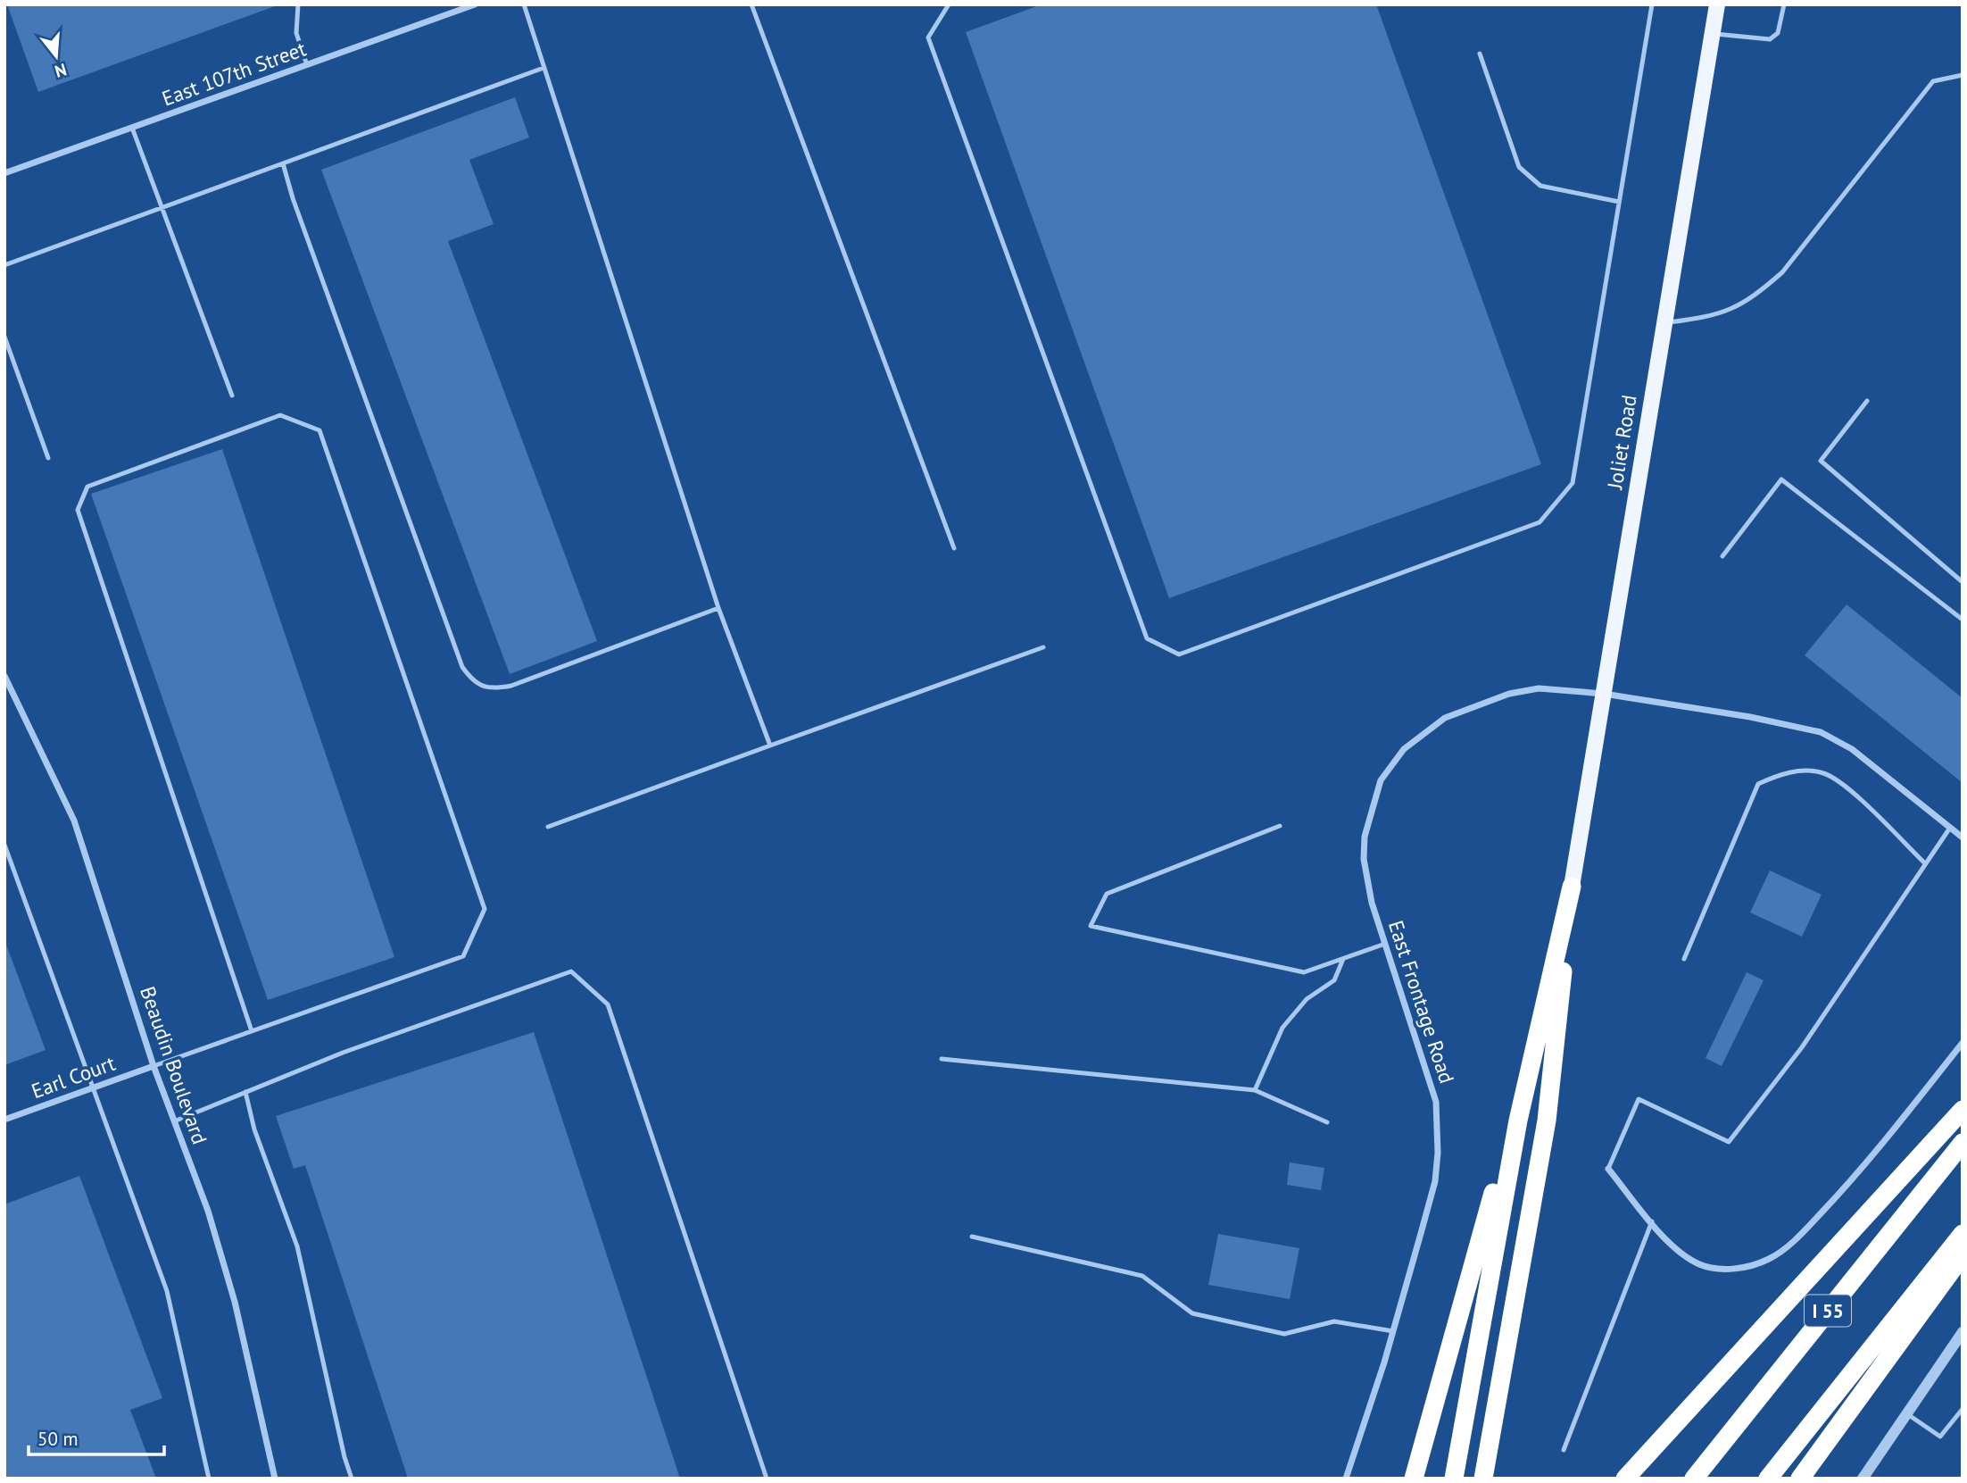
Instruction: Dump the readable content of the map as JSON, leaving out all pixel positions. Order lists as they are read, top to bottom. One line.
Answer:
{"streets":{"highway":["I 55"],"main road":["Joliet Road"],"street":["East 107th Street","East Frontage Road","Beaudin Boulevard","Earl Court"]},"crossings":[["Joliet Road","East Frontage Road"],["Beaudin Boulevard","Earl Court"]],"scale_bar":"50 m","north":"bottom"}
